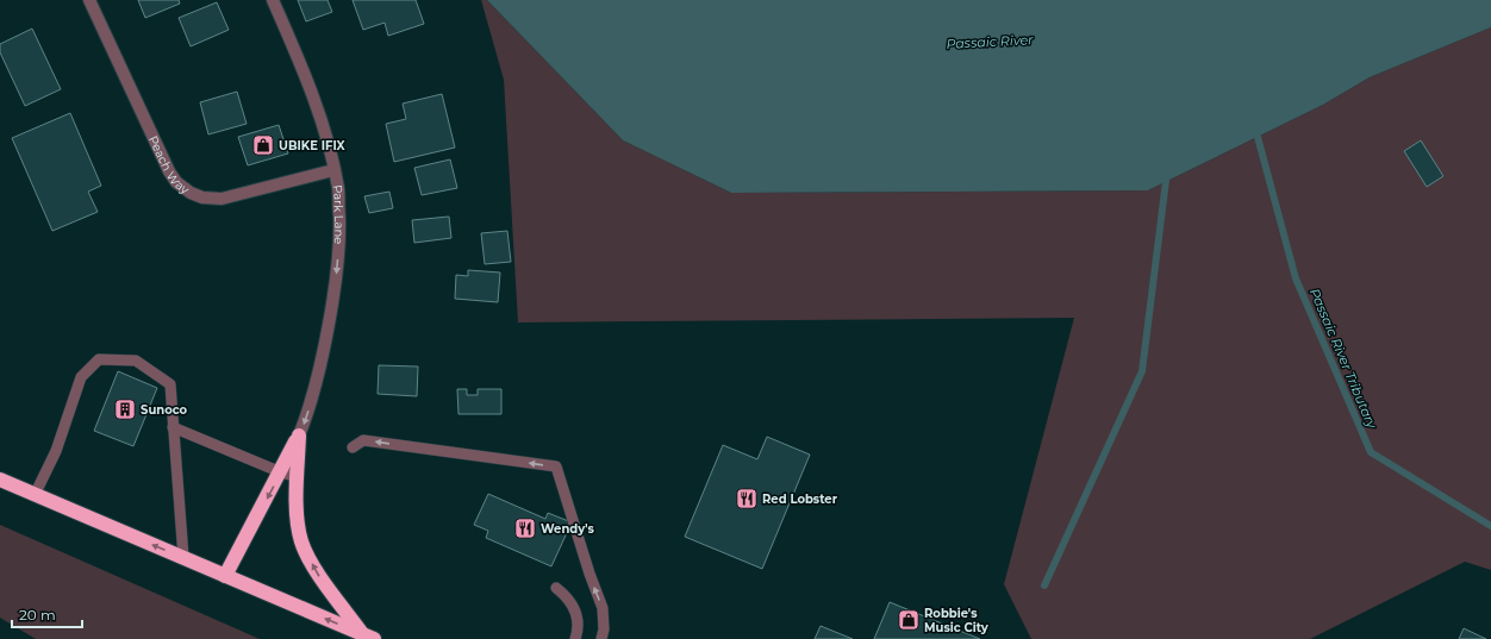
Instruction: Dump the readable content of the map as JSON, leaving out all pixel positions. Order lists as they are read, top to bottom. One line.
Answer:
{"streets":{"street":["Peach Way","Park Lane"]},"crossings":[["Peach Way","Park Lane"]],"one_way":["Park Lane"],"water":["Passaic River","Passaic River Tributary"],"places":{"shop":["UBIKE IFIX","Robbie's Music City"],"building":["Sunoco"],"restaurant":["Red Lobster","Wendy's"]},"scale_bar":"20 m"}
